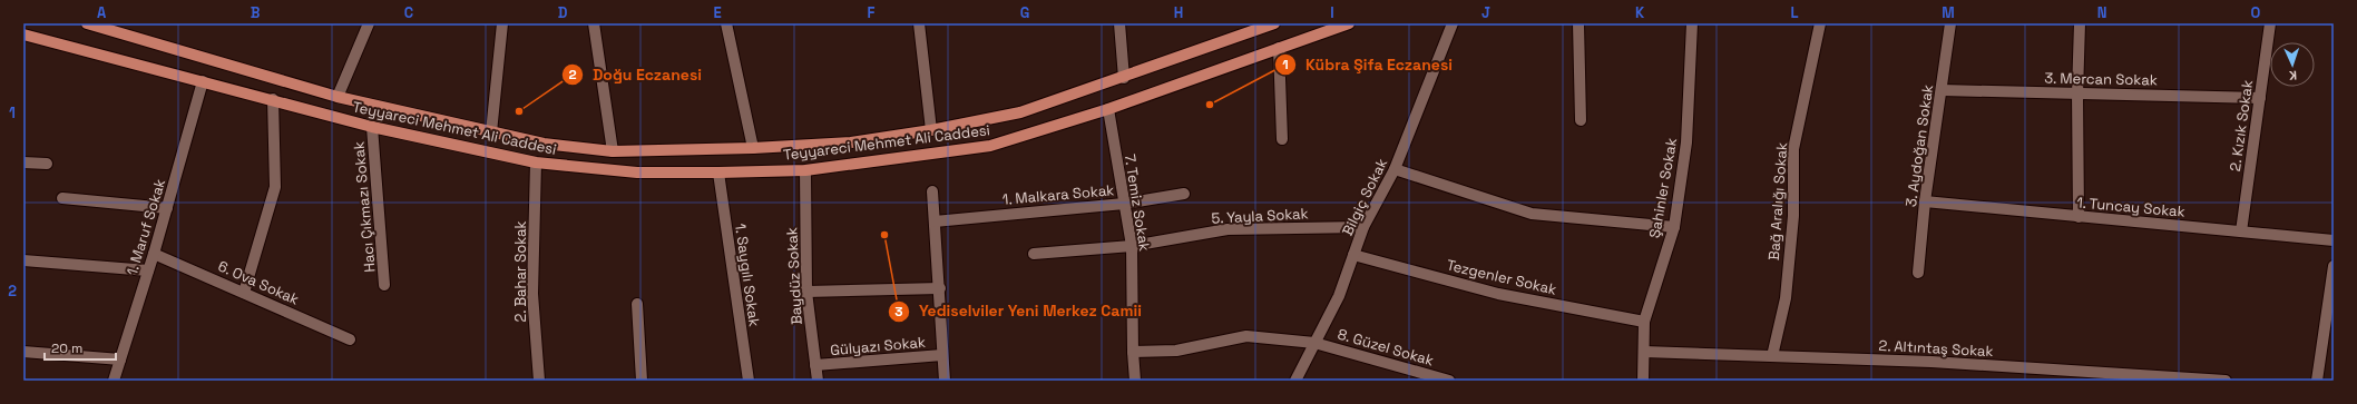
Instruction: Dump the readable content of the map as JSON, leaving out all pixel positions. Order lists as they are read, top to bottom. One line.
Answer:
{"streets":{"main road":["Teyyareci Mehmet Ali Caddesi"],"street":["3. Mercan Sokak","2. Kızık Sokak","3. Aydoğan Sokak","Şahinler Sokak","1. Malkara Sokak","Bilgiç Sokak","Bağ Aralığı Sokak","7. Temiz Sokak","Hacı Çıkmazı Sokak","1. Tuncay Sokak","5. Yayla Sokak","1. Maruf Sokak","2. Bahar Sokak","1. Saygılı Sokak","Baydüz Sokak","Tezgenler Sokak","6. Ova Sokak","Gülyazı Sokak","8. Güzel Sokak","2. Altıntaş Sokak"]},"crossings":[["3. Mercan Sokak","2. Kızık Sokak"],["3. Mercan Sokak","3. Aydoğan Sokak"],["2. Kızık Sokak","1. Tuncay Sokak"],["Teyyareci Mehmet Ali Caddesi","7. Temiz Sokak"],["Teyyareci Mehmet Ali Caddesi","Hacı Çıkmazı Sokak"],["Teyyareci Mehmet Ali Caddesi","1. Maruf Sokak"],["Teyyareci Mehmet Ali Caddesi","2. Bahar Sokak"],["Teyyareci Mehmet Ali Caddesi","1. Saygılı Sokak"],["Teyyareci Mehmet Ali Caddesi","Baydüz Sokak"],["3. Aydoğan Sokak","1. Tuncay Sokak"],["Şahinler Sokak","Tezgenler Sokak"],["Şahinler Sokak","2. Altıntaş Sokak"],["1. Malkara Sokak","7. Temiz Sokak"],["Bilgiç Sokak","5. Yayla Sokak"],["Bilgiç Sokak","Tezgenler Sokak"],["Bilgiç Sokak","8. Güzel Sokak"],["Bağ Aralığı Sokak","2. Altıntaş Sokak"],["7. Temiz Sokak","5. Yayla Sokak"],["7. Temiz Sokak","8. Güzel Sokak"],["1. Maruf Sokak","6. Ova Sokak"],["Baydüz Sokak","Gülyazı Sokak"]],"places":["Kübra Şifa Eczanesi","Doğu Eczanesi","Yediselviler Yeni Merkez Camii"],"scale_bar":"20 m","north":"bottom","grid":{"columns":["A","B","C","D","E","F","G","H","I","J","K","L","M","N","O"],"rows":["1","2"]}}
